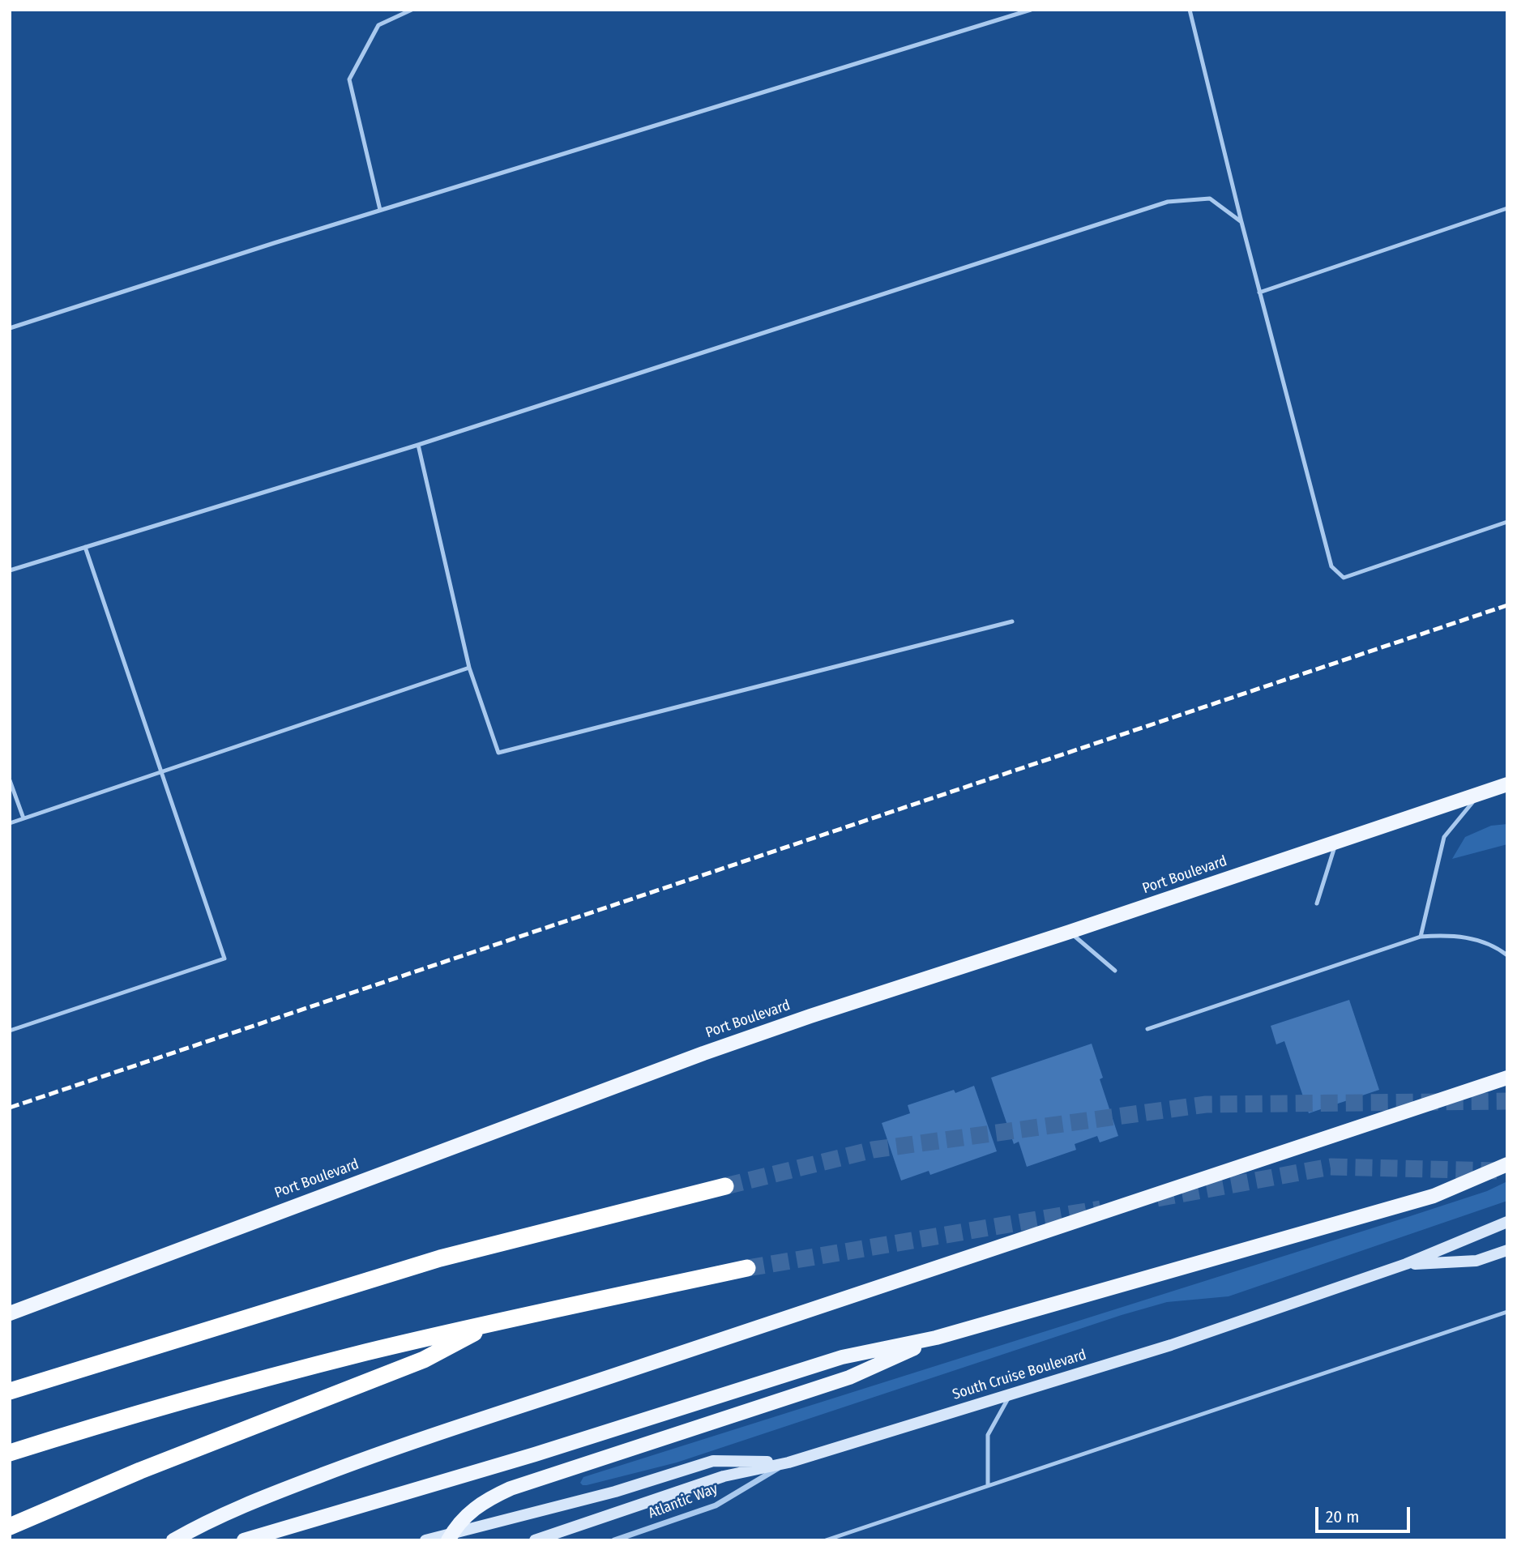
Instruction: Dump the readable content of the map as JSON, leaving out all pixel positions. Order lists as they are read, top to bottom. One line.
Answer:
{"streets":{"main road":["Port Boulevard"],"street":["South Cruise Boulevard","Atlantic Way"]},"crossings":[["South Cruise Boulevard","Atlantic Way"]],"scale_bar":"20 m"}
